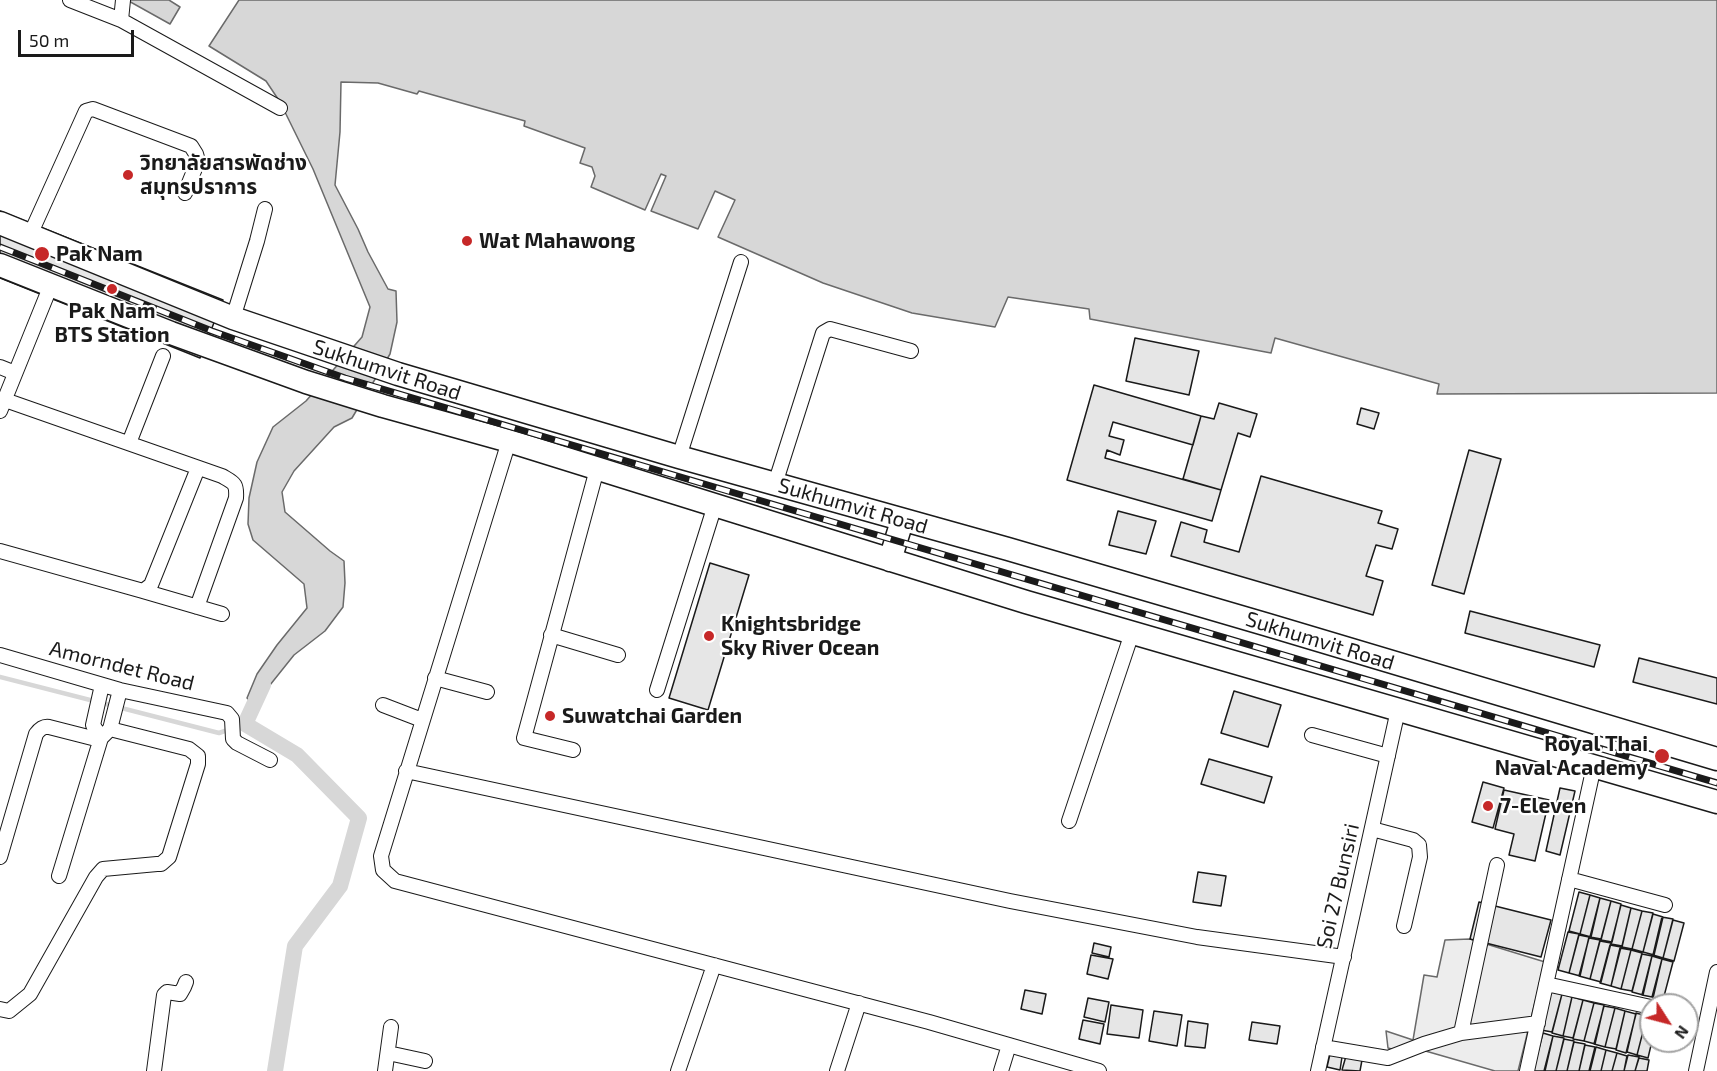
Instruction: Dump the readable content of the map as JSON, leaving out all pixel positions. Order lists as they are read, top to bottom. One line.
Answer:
{"streets":{"highway":["Sukhumvit Road"],"street":["Amorndet Road","Soi 27 Bunsiri"]},"crossings":[["Sukhumvit Road","Soi 27 Bunsiri"]],"places":["วิทยาลัยสารพัดช่าง สมุทรปราการ","Wat Mahawong","Pak Nam","Pak Nam BTS Station","Knightsbridge Sky River Ocean","Suwatchai Garden","Royal Thai Naval Academy","7-Eleven"],"scale_bar":"50 m","north":"bottom right"}
